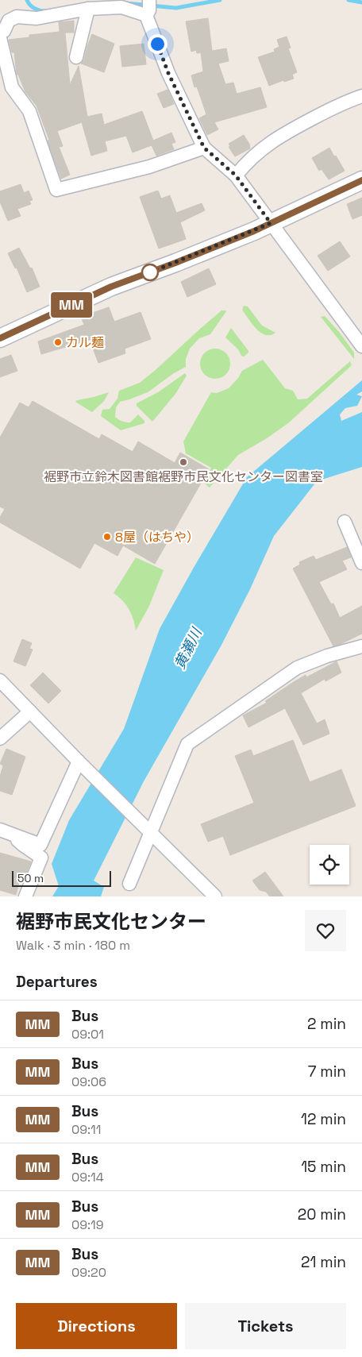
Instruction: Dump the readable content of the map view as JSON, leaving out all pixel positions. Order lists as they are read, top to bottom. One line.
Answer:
{"water":["黄瀬川"],"places":["カル麺","裾野市立鈴木図書館裾野市民文化センター図書室","8屋（はちや）"],"lines":["bus line MM"],"scale_bar":"50 m","page":{"on_map":"MM","scale":"50 m","heading":[["裾野市民文化センター","Walk · 3 min · 180 m"],"Departures"],"list":[{"mark":"MM","name":"Bus","note":"09:01","value":"2 min"},{"mark":"MM","name":"Bus","note":"09:06","value":"7 min"},{"mark":"MM","name":"Bus","note":"09:11","value":"12 min"},{"mark":"MM","name":"Bus","note":"09:14","value":"15 min"},{"mark":"MM","name":"Bus","note":"09:19","value":"20 min"},{"mark":"MM","name":"Bus","note":"09:20","value":"21 min"}],"buttons":["Directions","Tickets"]}}
